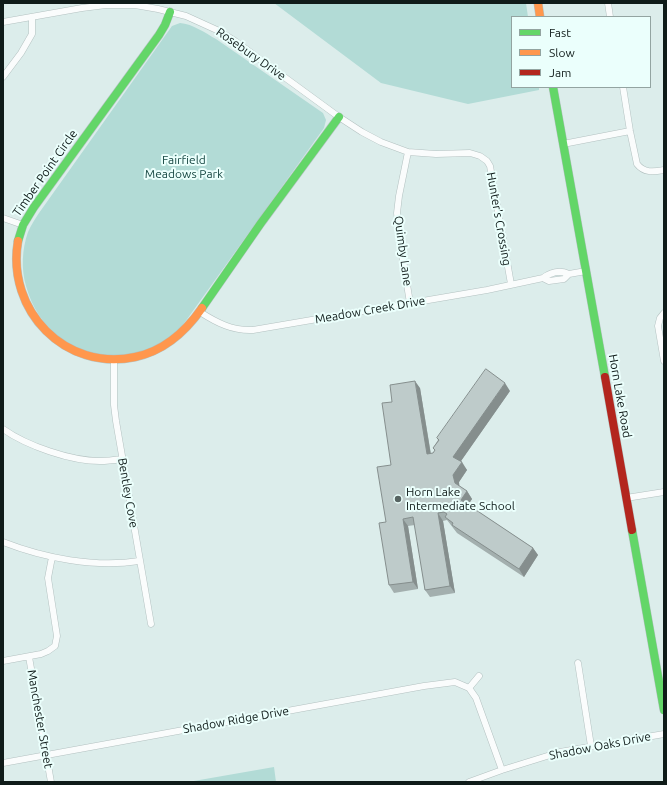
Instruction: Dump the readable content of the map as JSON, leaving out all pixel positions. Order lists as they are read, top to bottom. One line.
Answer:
{"streets":{"street":["Rosebury Drive","Timber Point Circle","Hunter's Crossing","Quimby Lane","Meadow Creek Drive","Horn Lake Road","Bentley Cove","Manchester Street","Shadow Ridge Drive","Shadow Oaks Drive"]},"crossings":[["Rosebury Drive","Timber Point Circle"],["Rosebury Drive","Hunter's Crossing"],["Rosebury Drive","Quimby Lane"],["Timber Point Circle","Meadow Creek Drive"],["Timber Point Circle","Bentley Cove"],["Hunter's Crossing","Meadow Creek Drive"],["Quimby Lane","Meadow Creek Drive"],["Meadow Creek Drive","Horn Lake Road"],["Manchester Street","Shadow Ridge Drive"]],"parks":["Fairfield Meadows Park"],"places":["Horn Lake Intermediate School"],"legend":["Fast","Slow","Jam"]}
